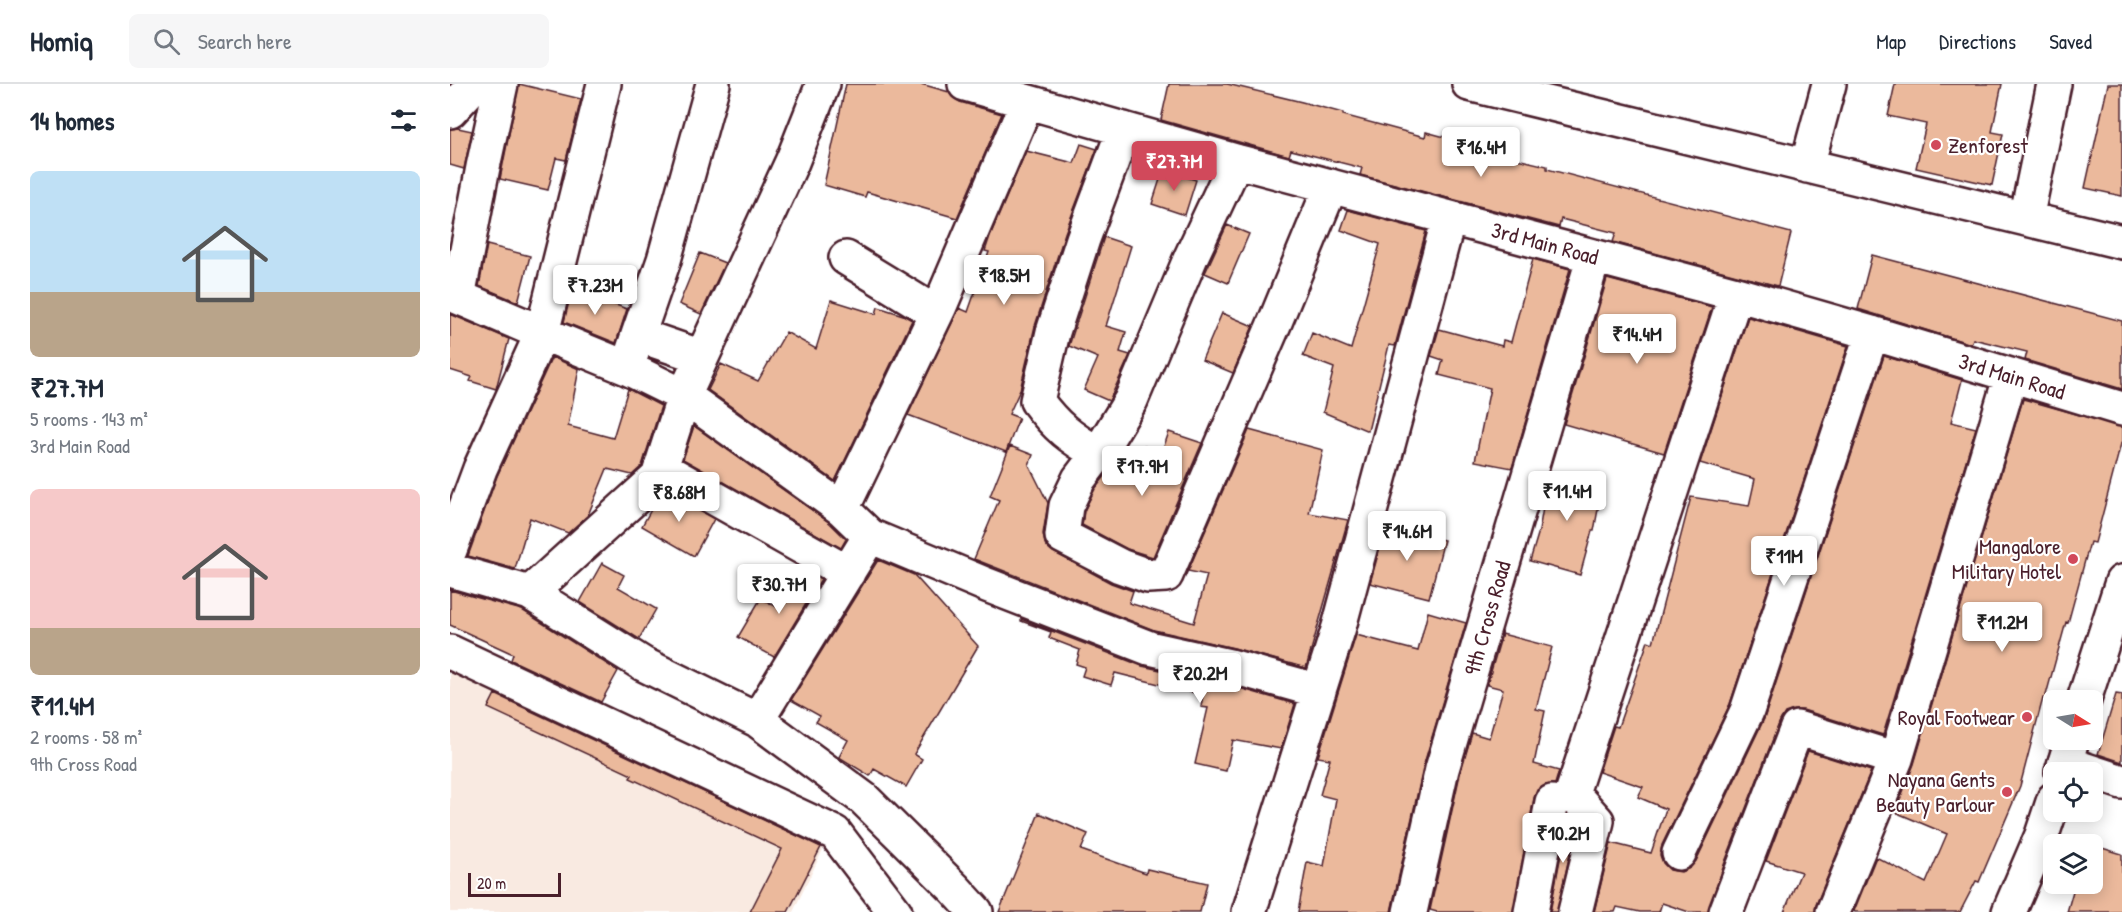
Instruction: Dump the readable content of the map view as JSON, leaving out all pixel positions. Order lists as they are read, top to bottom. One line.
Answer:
{"streets":{"street":["3rd Main Road","9th Cross Road"]},"crossings":[["3rd Main Road","9th Cross Road"]],"places":["Zenforest","Mangalore Military Hotel","Royal Footwear","Nayana Gents Beauty Parlour"],"scale_bar":"20 m","north":"right","page":{"header":"Homiq","search":"Search here","nav":["Map","Directions","Saved"],"heading":"14 homes","price":["₹16.4M","₹27.7M","₹18.5M","₹7.23M","₹14.4M","₹17.9M","₹11.4M","₹8.68M","₹14.6M","₹11M","₹30.7M","₹11.2M","₹20.2M","₹10.2M"],"list":[{"name":"₹27.7M","note":"5 rooms · 143 m² · 3rd Main Road"},{"name":"₹11.4M","note":"2 rooms · 58 m² · 9th Cross Road"}],"scale":"20 m"}}
